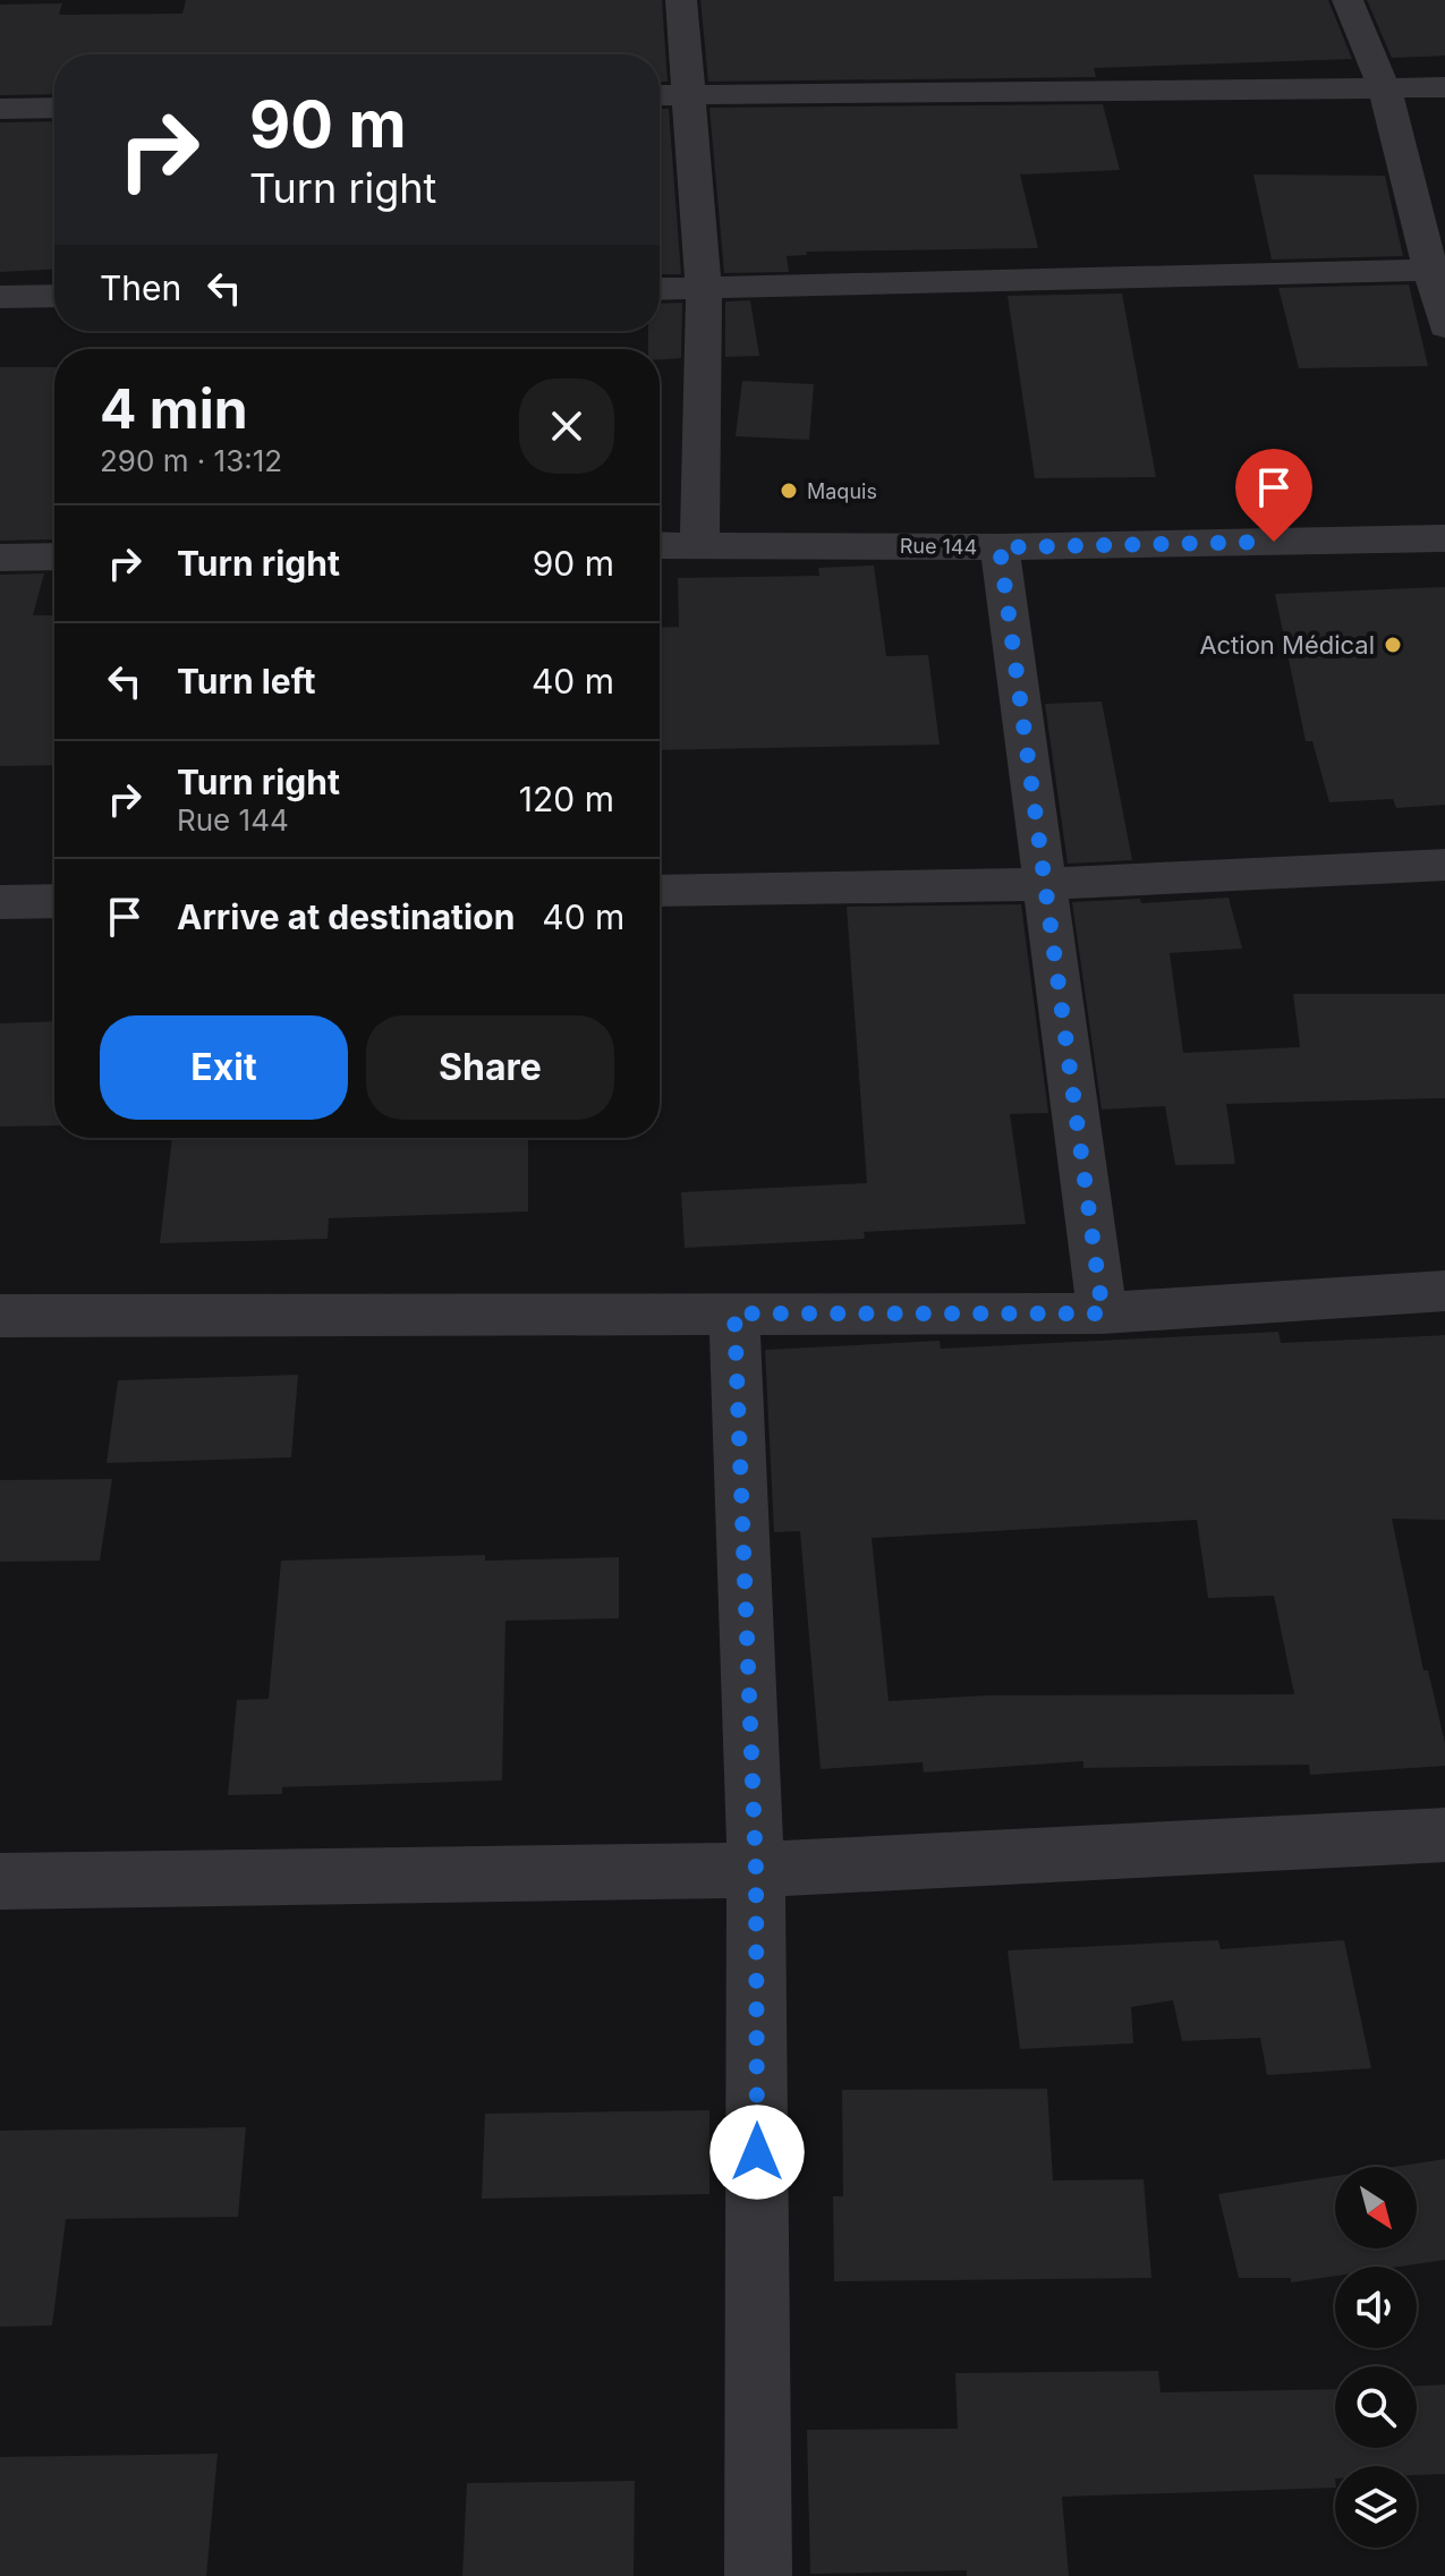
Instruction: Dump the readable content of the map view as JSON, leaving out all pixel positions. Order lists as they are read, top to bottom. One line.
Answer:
{"streets":{"street":["Rue 144"]},"places":["Maquis","Action Médical"],"north":"bottom right","page":{"turn":["90 m","Turn right"],"then":"Then","heading":["4 min","290 m · 13:12"],"list":[{"name":"Turn right","value":"90 m"},{"name":"Turn left","value":"40 m"},{"name":"Turn right","note":"Rue 144","value":"120 m"},{"name":"Arrive at destination","value":"40 m"}],"buttons":["Exit","Share"]}}
